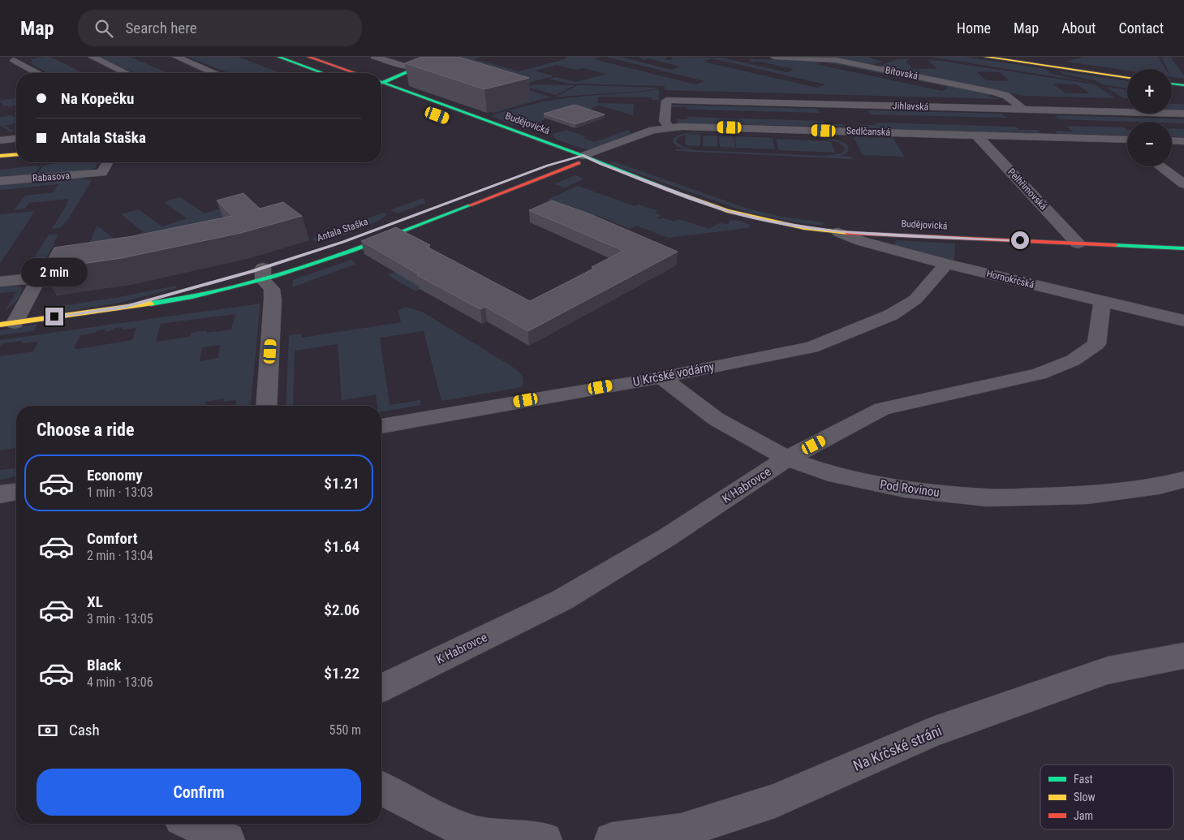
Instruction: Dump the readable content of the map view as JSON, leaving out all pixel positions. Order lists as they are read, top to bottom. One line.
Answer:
{"streets":{"main road":["Budějovická","Antala Staška"],"street":["Bítovská","Jihlavská","Sedlčanská","Rabasova","Pelhřimovská","Hornokrčská","U Krčské vodárny","K Habrovce","Pod Rovinou","Na Krčské stráni"]},"crossings":[["Bítovská","Jihlavská"],["Jihlavská","Sedlčanská"],["Budějovická","Sedlčanská"],["Budějovická","Pelhřimovská"],["Budějovická","Antala Staška"],["Budějovická","Hornokrčská"],["Sedlčanská","Pelhřimovská"],["Sedlčanská","Antala Staška"],["Hornokrčská","U Krčské vodárny"],["Hornokrčská","K Habrovce"],["U Krčské vodárny","Pod Rovinou"],["K Habrovce","Pod Rovinou"]],"legend":["Fast","Slow","Jam"],"page":{"header":"Map","search":"Search here","nav":["Home","Map","About","Contact"],"map_buttons":["+","−"],"banner":["Na Kopečku","Antala Staška"],"bubble":"2 min","heading":"Choose a ride","list":[{"name":"Economy","note":"1 min · 13:03","value":"$1.21"},{"name":"Comfort","note":"2 min · 13:04","value":"$1.64"},{"name":"XL","note":"3 min · 13:05","value":"$2.06"},{"name":"Black","note":"4 min · 13:06","value":"$1.22"}],"pay":["Cash","550 m"],"buttons":"Confirm"}}
